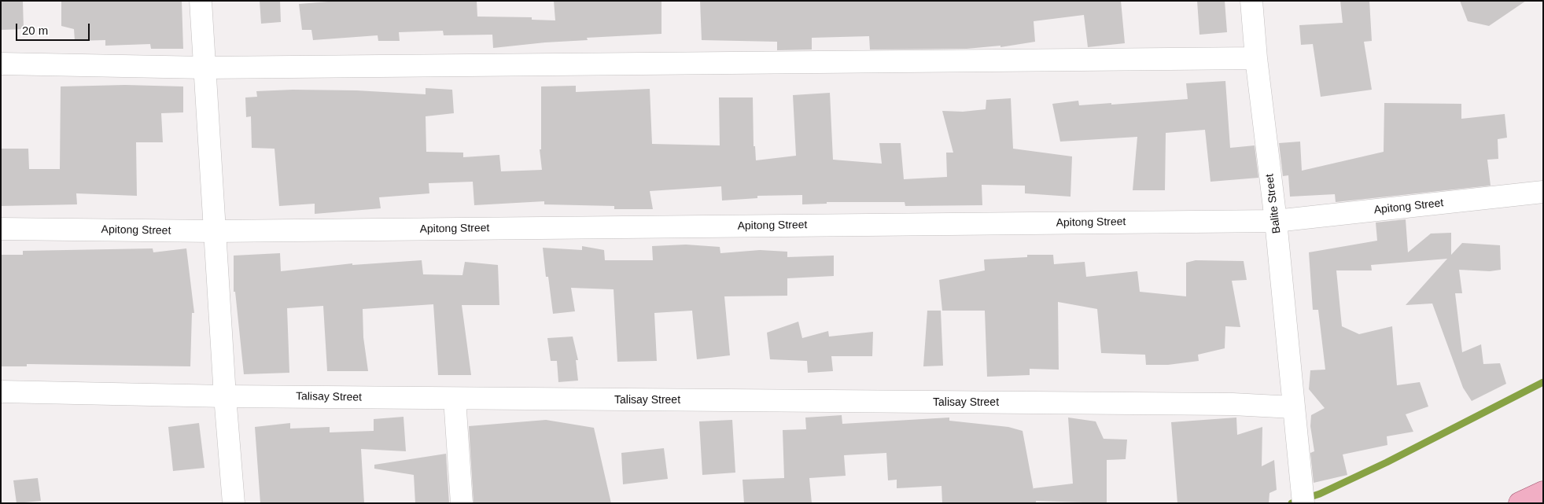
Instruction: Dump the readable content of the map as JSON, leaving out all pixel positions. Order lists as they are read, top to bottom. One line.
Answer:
{"streets":{"street":["Balite Street","Apitong Street","Talisay Street"]},"crossings":[["Balite Street","Apitong Street"],["Balite Street","Talisay Street"]],"scale_bar":"20 m"}
